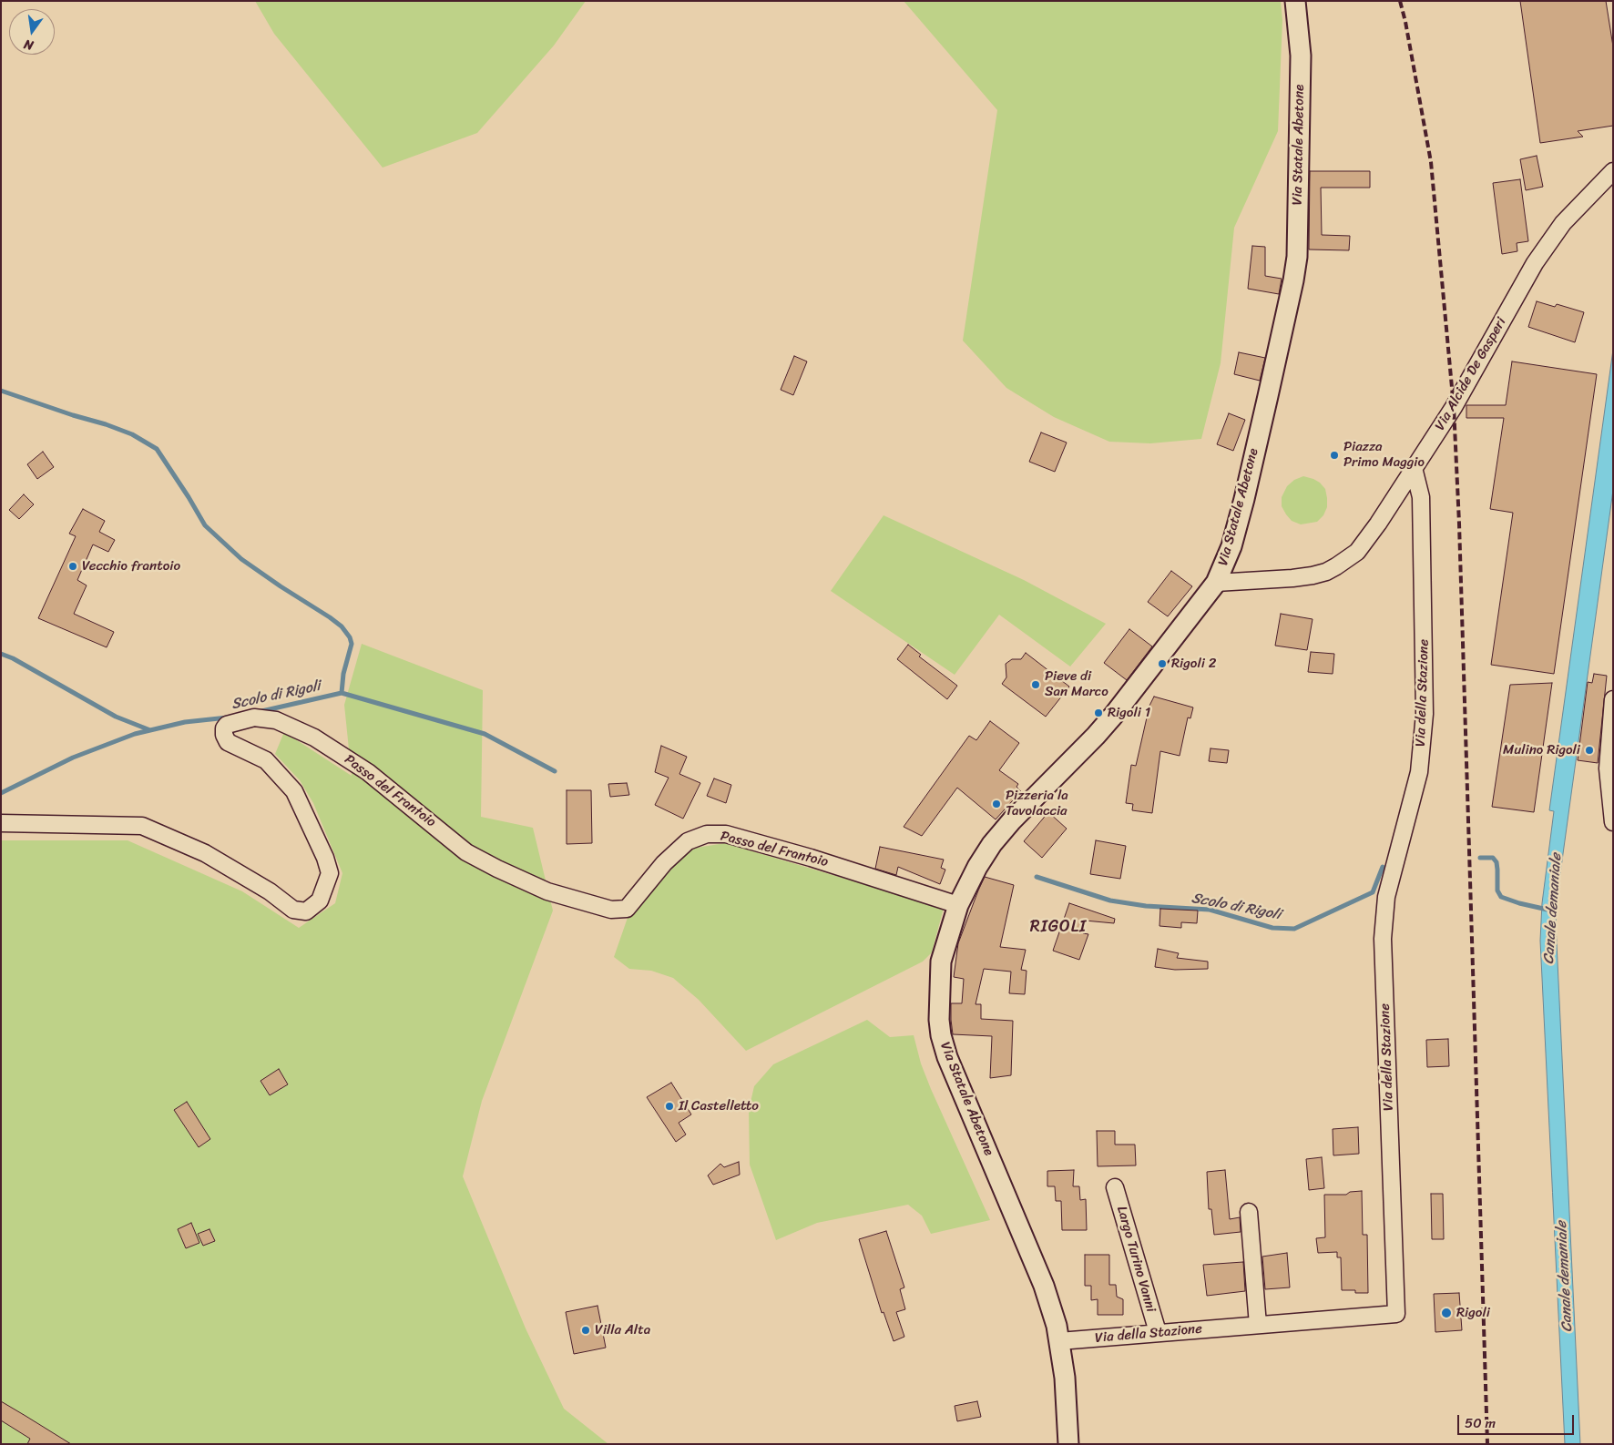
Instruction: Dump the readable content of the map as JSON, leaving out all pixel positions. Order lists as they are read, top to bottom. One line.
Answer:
{"streets":{"main road":["Via Statale Abetone"],"street":["Via Alcide De Gasperi","Via della Stazione","Passo del Frantoio","Largo Turino Vanni"]},"crossings":[["Via Statale Abetone","Via Alcide De Gasperi"],["Via Statale Abetone","Via della Stazione"],["Via Statale Abetone","Passo del Frantoio"],["Via Alcide De Gasperi","Via della Stazione"],["Via della Stazione","Largo Turino Vanni"]],"districts":["RIGOLI"],"water":["Scolo di Rigoli","Canale demaniale"],"places":["Piazza Primo Maggio","Vecchio frantoio","Rigoli 2","Pieve di San Marco","Rigoli 1","Mulino Rigoli","Pizzeria la Tavolaccia","Il Castelletto","Rigoli","Villa Alta"],"scale_bar":"50 m","north":"bottom"}
